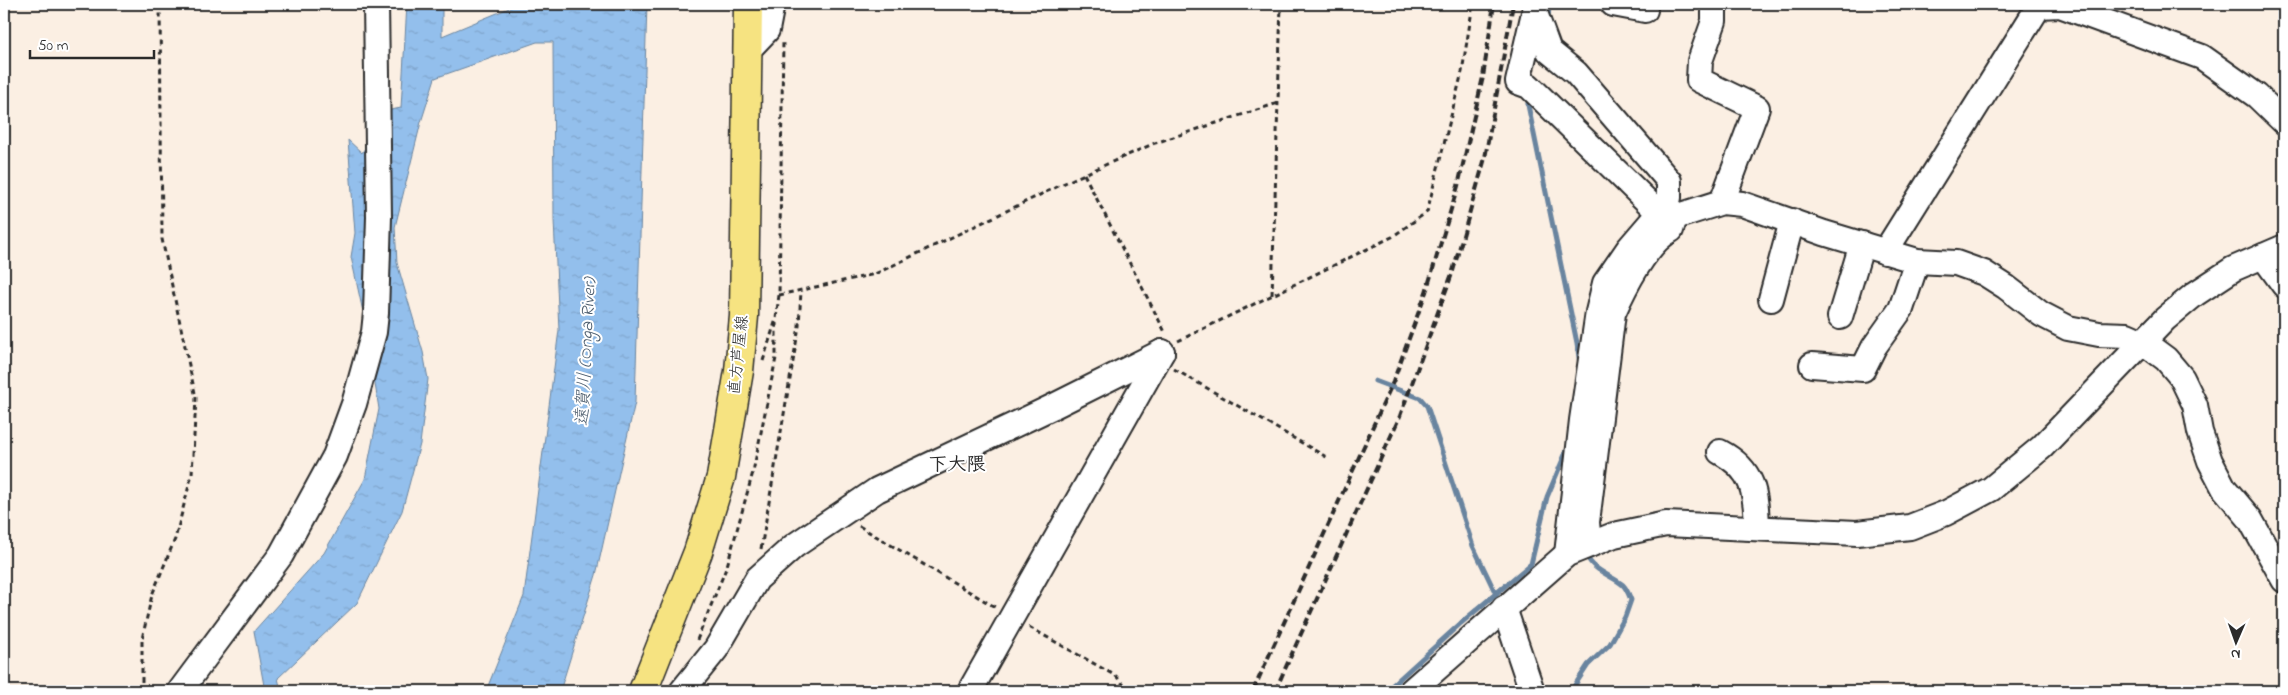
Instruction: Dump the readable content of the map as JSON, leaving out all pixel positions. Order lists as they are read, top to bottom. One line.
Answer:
{"streets":{"main road":["直方芦屋線"]},"districts":["下大隈"],"water":["遠賀川 (Onga River)"],"scale_bar":"50 m","north":"bottom"}
